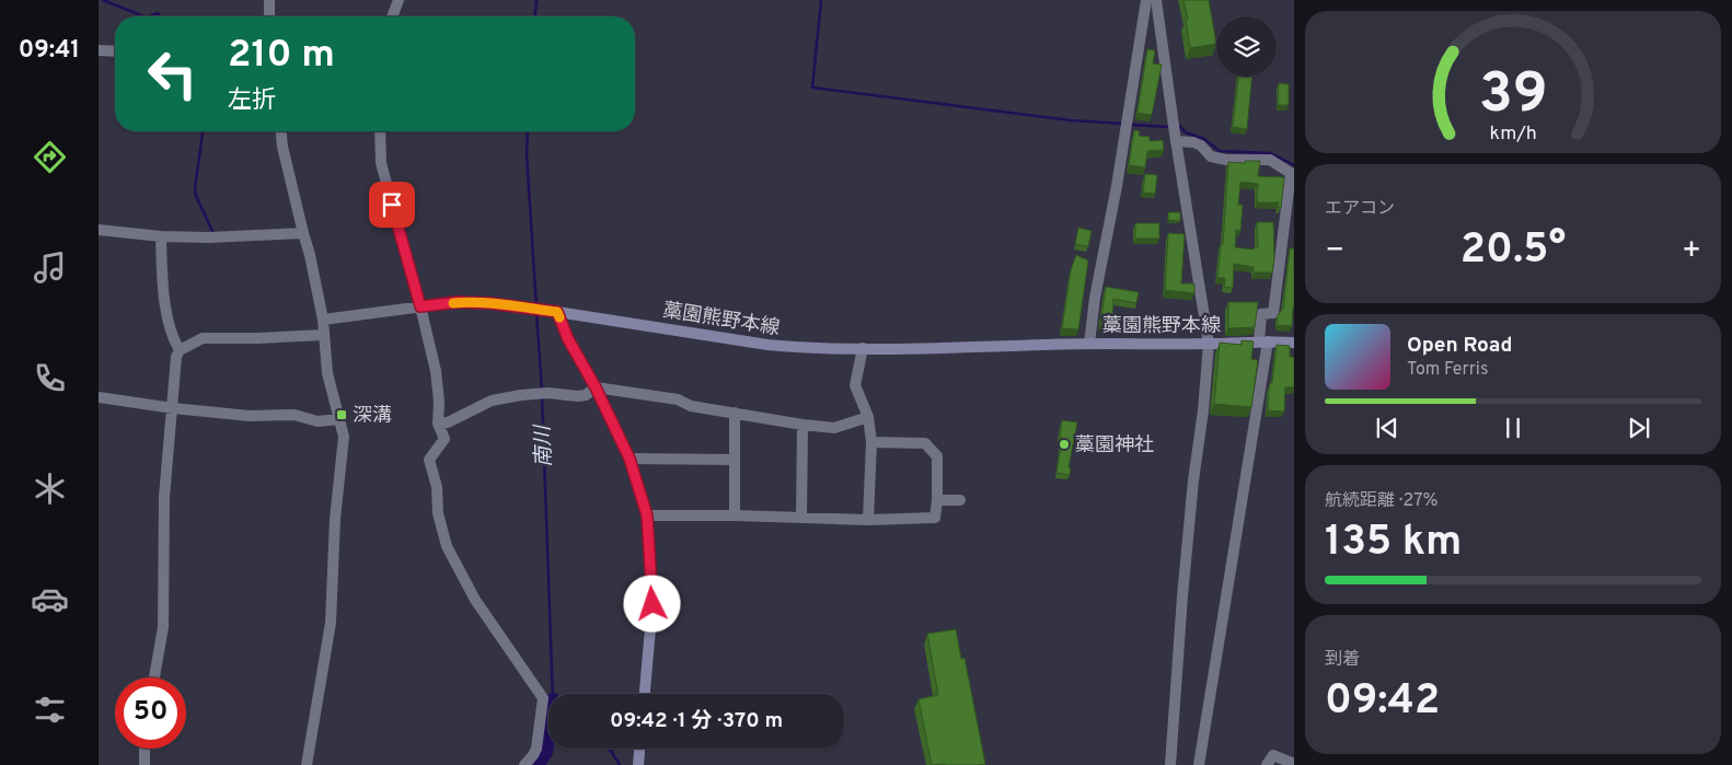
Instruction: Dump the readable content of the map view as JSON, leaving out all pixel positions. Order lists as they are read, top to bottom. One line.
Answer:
{"streets":{"main road":["藁園熊野本線"]},"water":["南川"],"places":{"transit":["深溝"],"other":["藁園神社"]},"page":{"tabs":"09:41","turn":["210 m","左折"],"tile":["エアコン",["航続距離 · 27%","135 km"],["到着","09:42"]],"heat":["−","20.5°","+"],"song":["Open Road","Tom Ferris"],"limit":"50","trip":"09:42 · 1 分 · 370 m","gauge":["39","km/h"]}}
